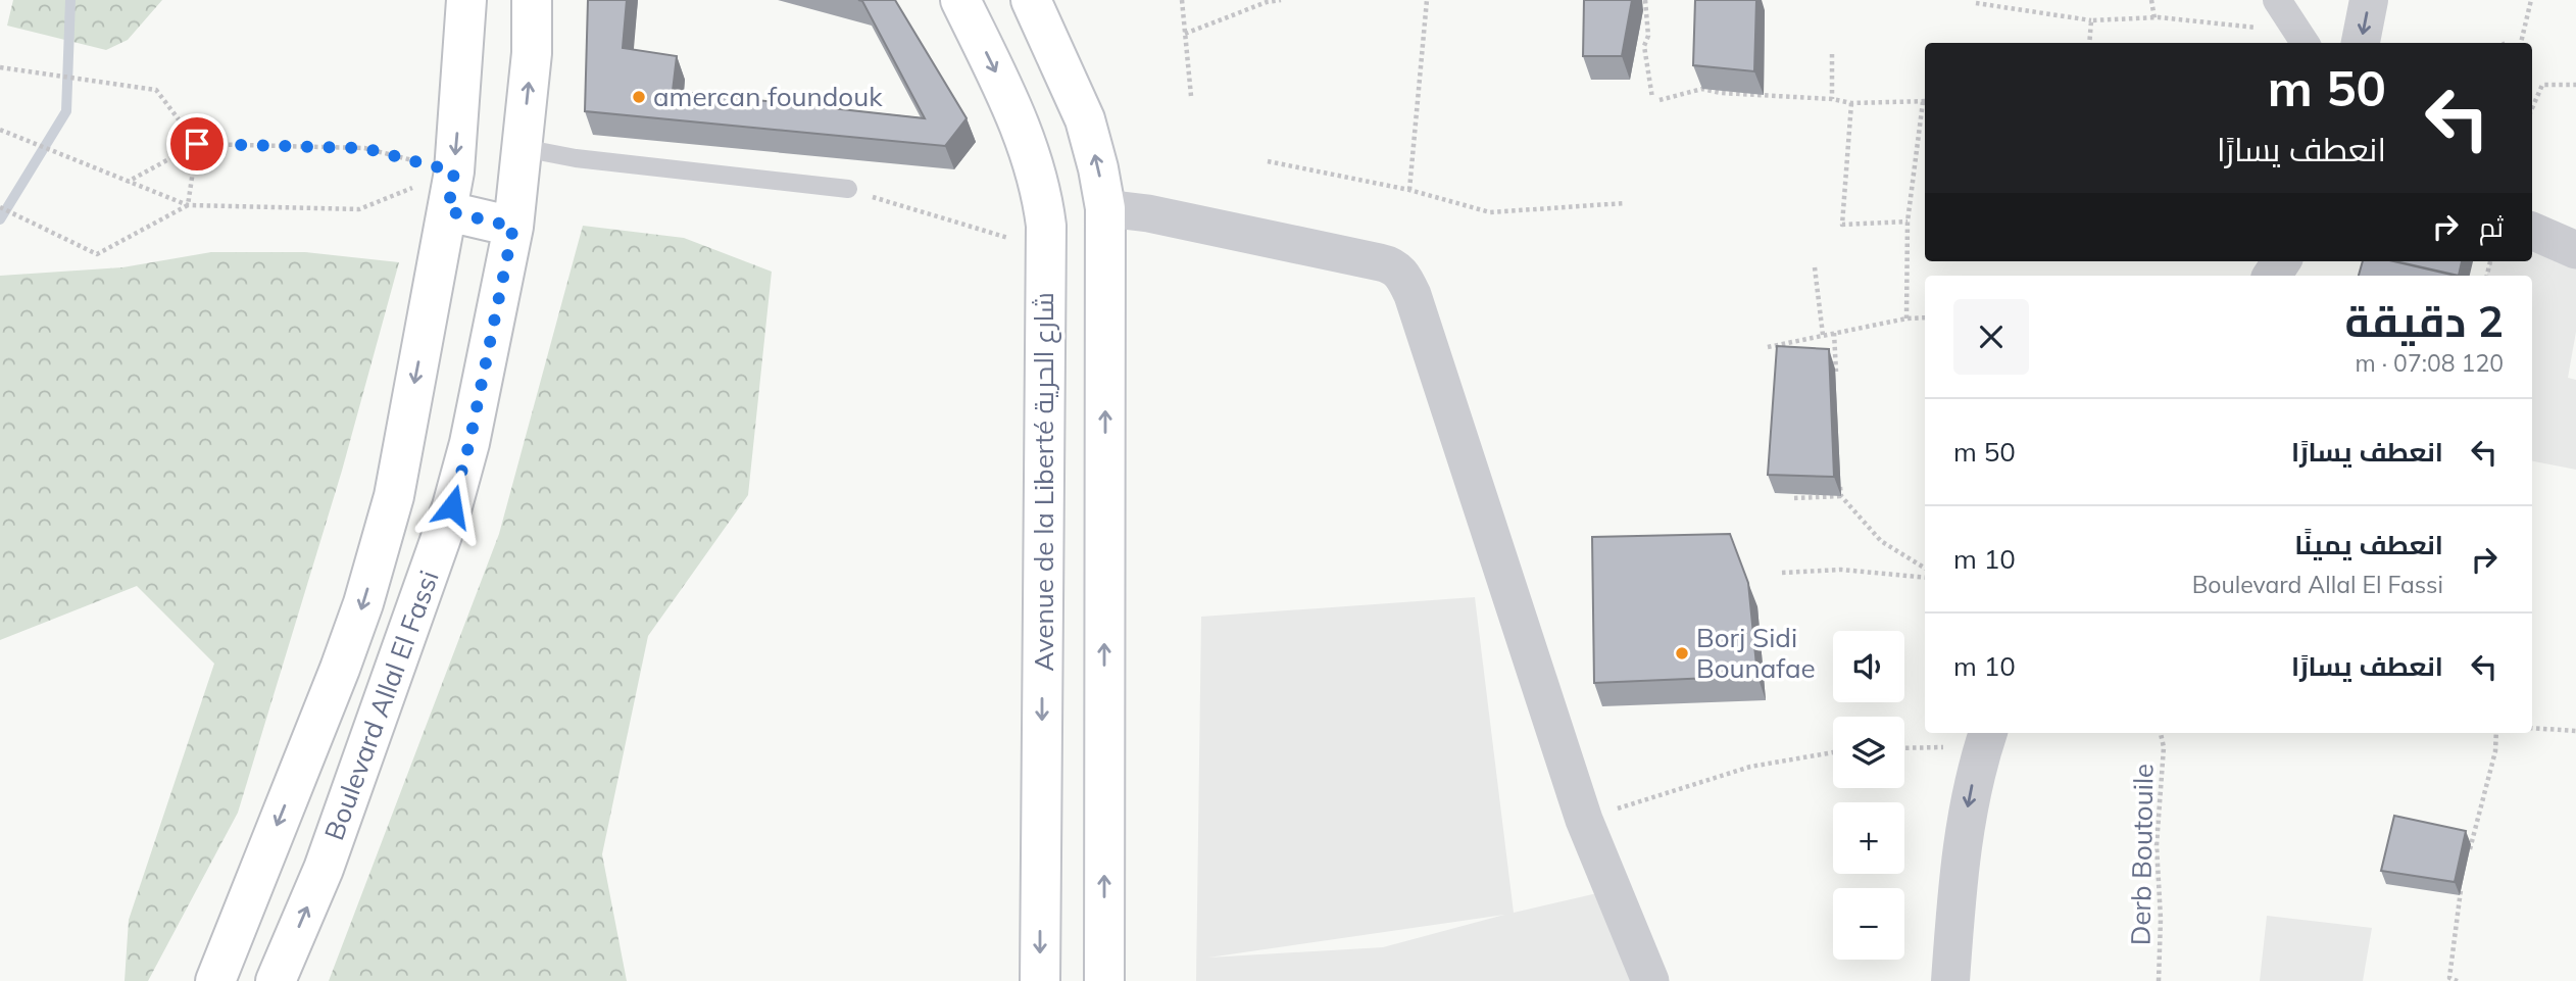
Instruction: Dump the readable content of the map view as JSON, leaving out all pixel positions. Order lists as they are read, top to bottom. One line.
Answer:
{"streets":{"main road":["Avenue de la Liberté شارع الحرية","Boulevard Allal El Fassi"],"path":["Derb Boutouile"]},"places":["amercan foundouk","Borj Sidi Bounafae"],"page":{"turn":["50 m","انعطف يسارًا"],"then":"ثم","heading":["2 دقيقة","120 m · 07:08"],"list":[{"name":"انعطف يسارًا","value":"50 m"},{"name":"انعطف يمينًا","note":"Boulevard Allal El Fassi","value":"10 m"},{"name":"انعطف يسارًا","value":"10 m"}],"map_buttons":["+","−"]}}
